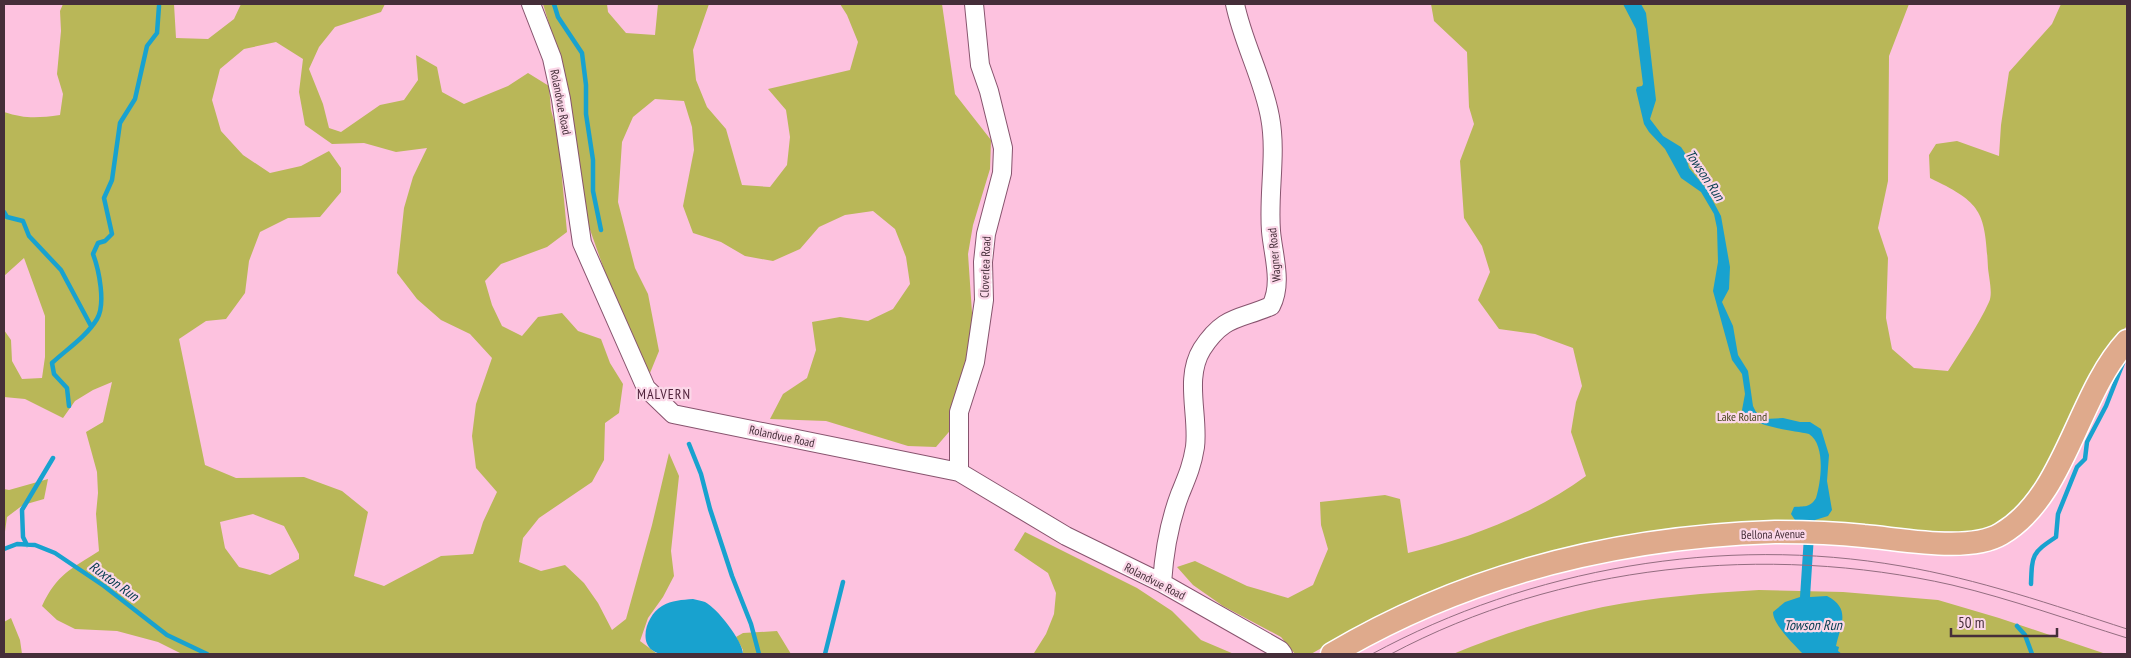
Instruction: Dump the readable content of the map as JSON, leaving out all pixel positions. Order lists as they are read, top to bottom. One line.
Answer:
{"streets":{"main road":["Bellona Avenue"],"street":["Rolandvue Road","Wagner Road","Cloverlea Road"]},"crossings":[["Rolandvue Road","Wagner Road"],["Rolandvue Road","Cloverlea Road"]],"districts":["MALVERN"],"water":["Towson Run","Ruxton Run"],"parks":["Lake Roland"],"scale_bar":"50 m"}
